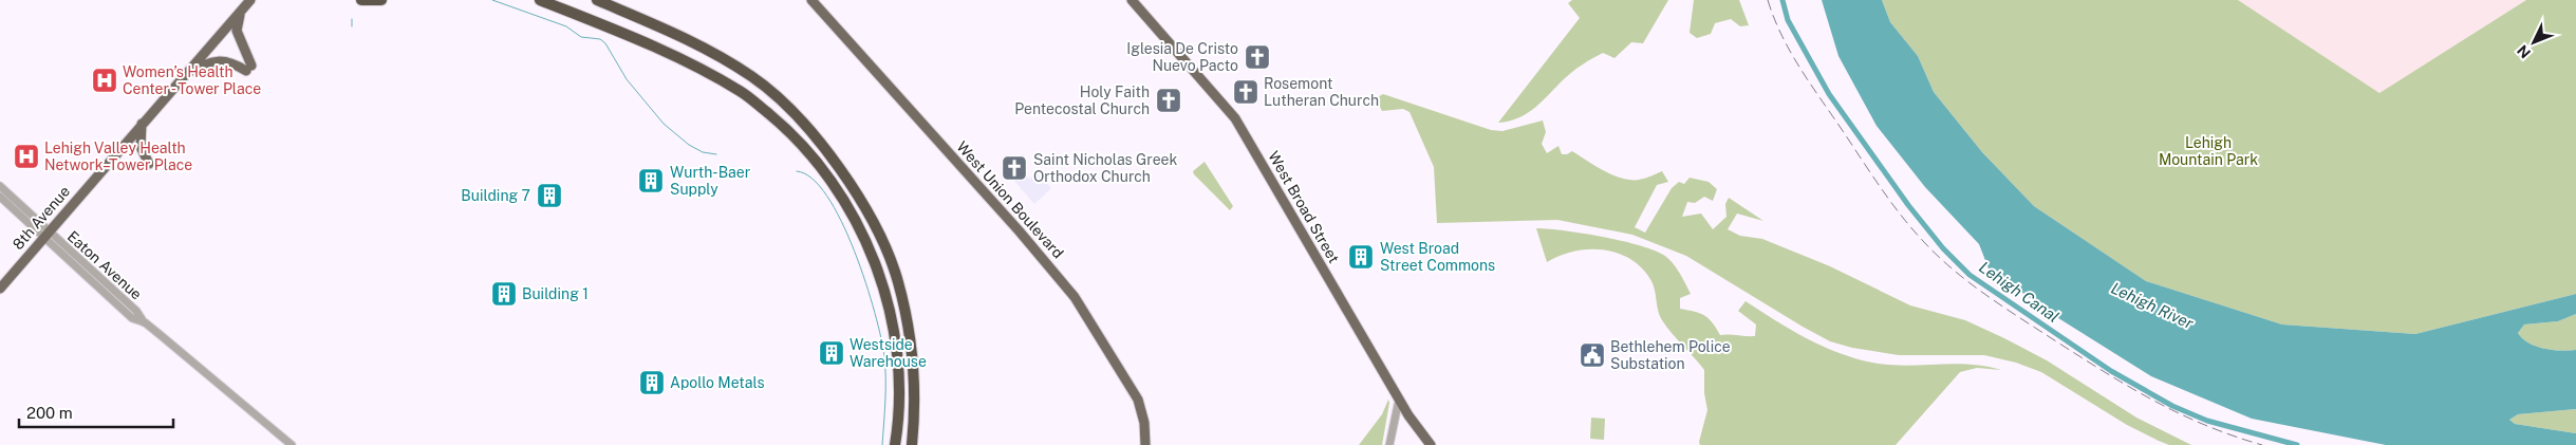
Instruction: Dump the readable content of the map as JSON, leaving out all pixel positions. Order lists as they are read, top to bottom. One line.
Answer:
{"streets":{"main road":["West Union Boulevard","West Broad Street","8th Avenue"],"street":["Eaton Avenue"]},"crossings":[["8th Avenue","Eaton Avenue"]],"water":["Lehigh Canal","Lehigh River"],"parks":["Lehigh Mountain Park"],"places":{"church":["Iglesia De Cristo Nuevo Pacto","Rosemont Lutheran Church","Holy Faith Pentecostal Church","Saint Nicholas Greek Orthodox Church"],"hospital":["Women’s Health Center - Tower Place","Lehigh Valley Health Network–Tower Place"],"building":["Wurth-Baer Supply","Building 7","West Broad Street Commons","Building 1","Westside Warehouse","Apollo Metals"],"public building":["Bethlehem Police Substation"]},"scale_bar":"200 m","north":"bottom left"}
